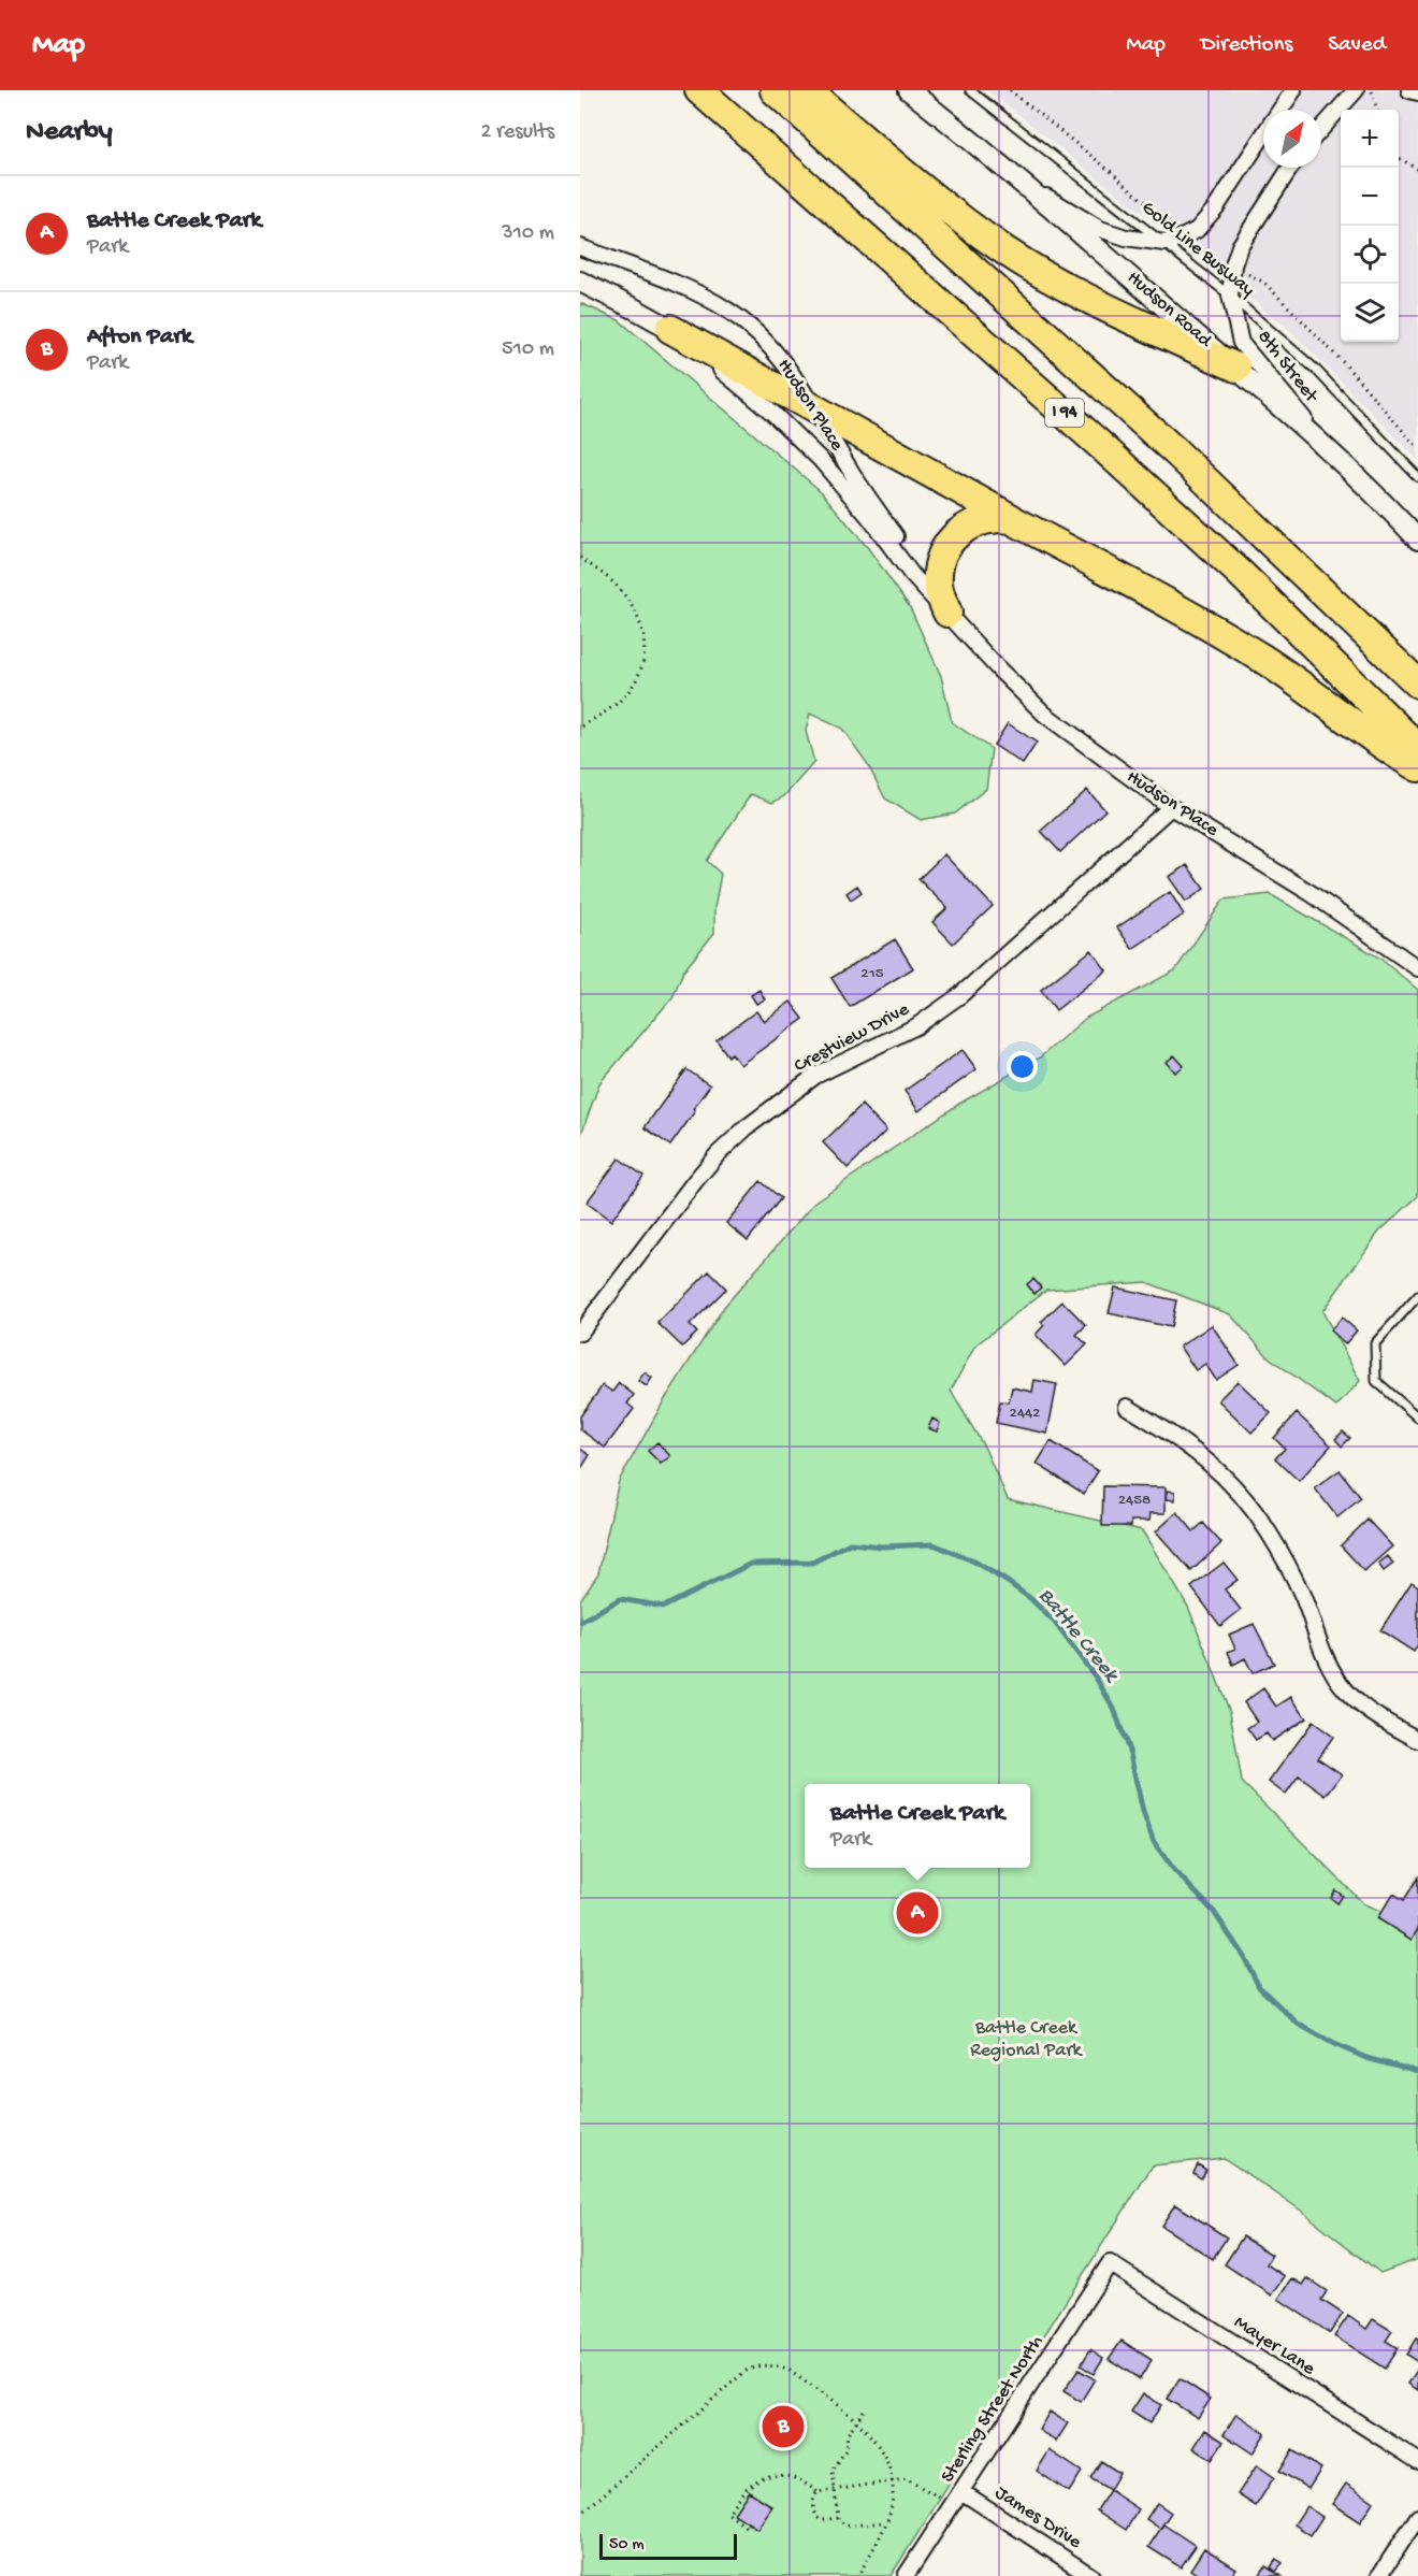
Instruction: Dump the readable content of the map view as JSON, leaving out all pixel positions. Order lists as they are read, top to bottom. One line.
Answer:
{"streets":{"highway":["I 94"],"street":["Hudson Road","8th Street","Hudson Place","Crestview Drive","Mayer Lane","Sterling Street North","James Drive"],"lane":["Gold Line Busway"]},"crossings":[["Gold Line Busway","8th Street"],["Hudson Road","8th Street"],["Hudson Place","Crestview Drive"],["Mayer Lane","Sterling Street North"],["Sterling Street North","James Drive"]],"water":["Battle Creek"],"parks":["Battle Creek Regional Park"],"house_numbers":["215","2442","2458"],"scale_bar":"50 m","north":"top right","page":{"header":"Map","nav":["Map","Directions","Saved"],"heading":["Nearby","2 results"],"map_buttons":["+","−"],"list":[{"mark":"A","name":"Battle Creek Park","note":"Park","value":"310 m"},{"mark":"B","name":"Afton Park","note":"Park","value":"510 m"}],"popup":["Battle Creek Park","Park"],"pins":["A","B"],"scale":"50 m"}}
